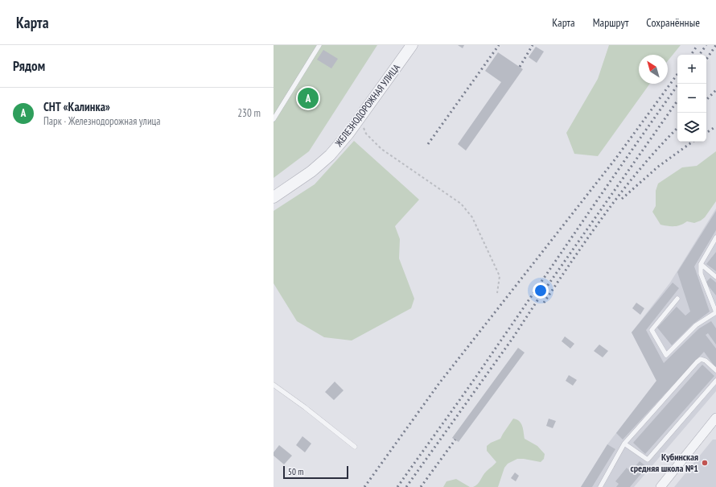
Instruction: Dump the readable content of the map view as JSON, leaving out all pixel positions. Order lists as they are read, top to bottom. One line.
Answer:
{"streets":{"street":["ЖЕЛЕЗНОДОРОЖНАЯ УЛИЦА"]},"places":["Кубинская средняя школа №1"],"scale_bar":"50 m","north":"top left","page":{"header":"Карта","nav":["Карта","Маршрут","Сохранённые"],"heading":"Рядом","map_buttons":["+","−"],"pins":"A","list":[{"mark":"A","name":"СНТ «Калинка»","note":"Парк · Железнодорожная улица","value":"230 m"}],"scale":"50 m"}}
